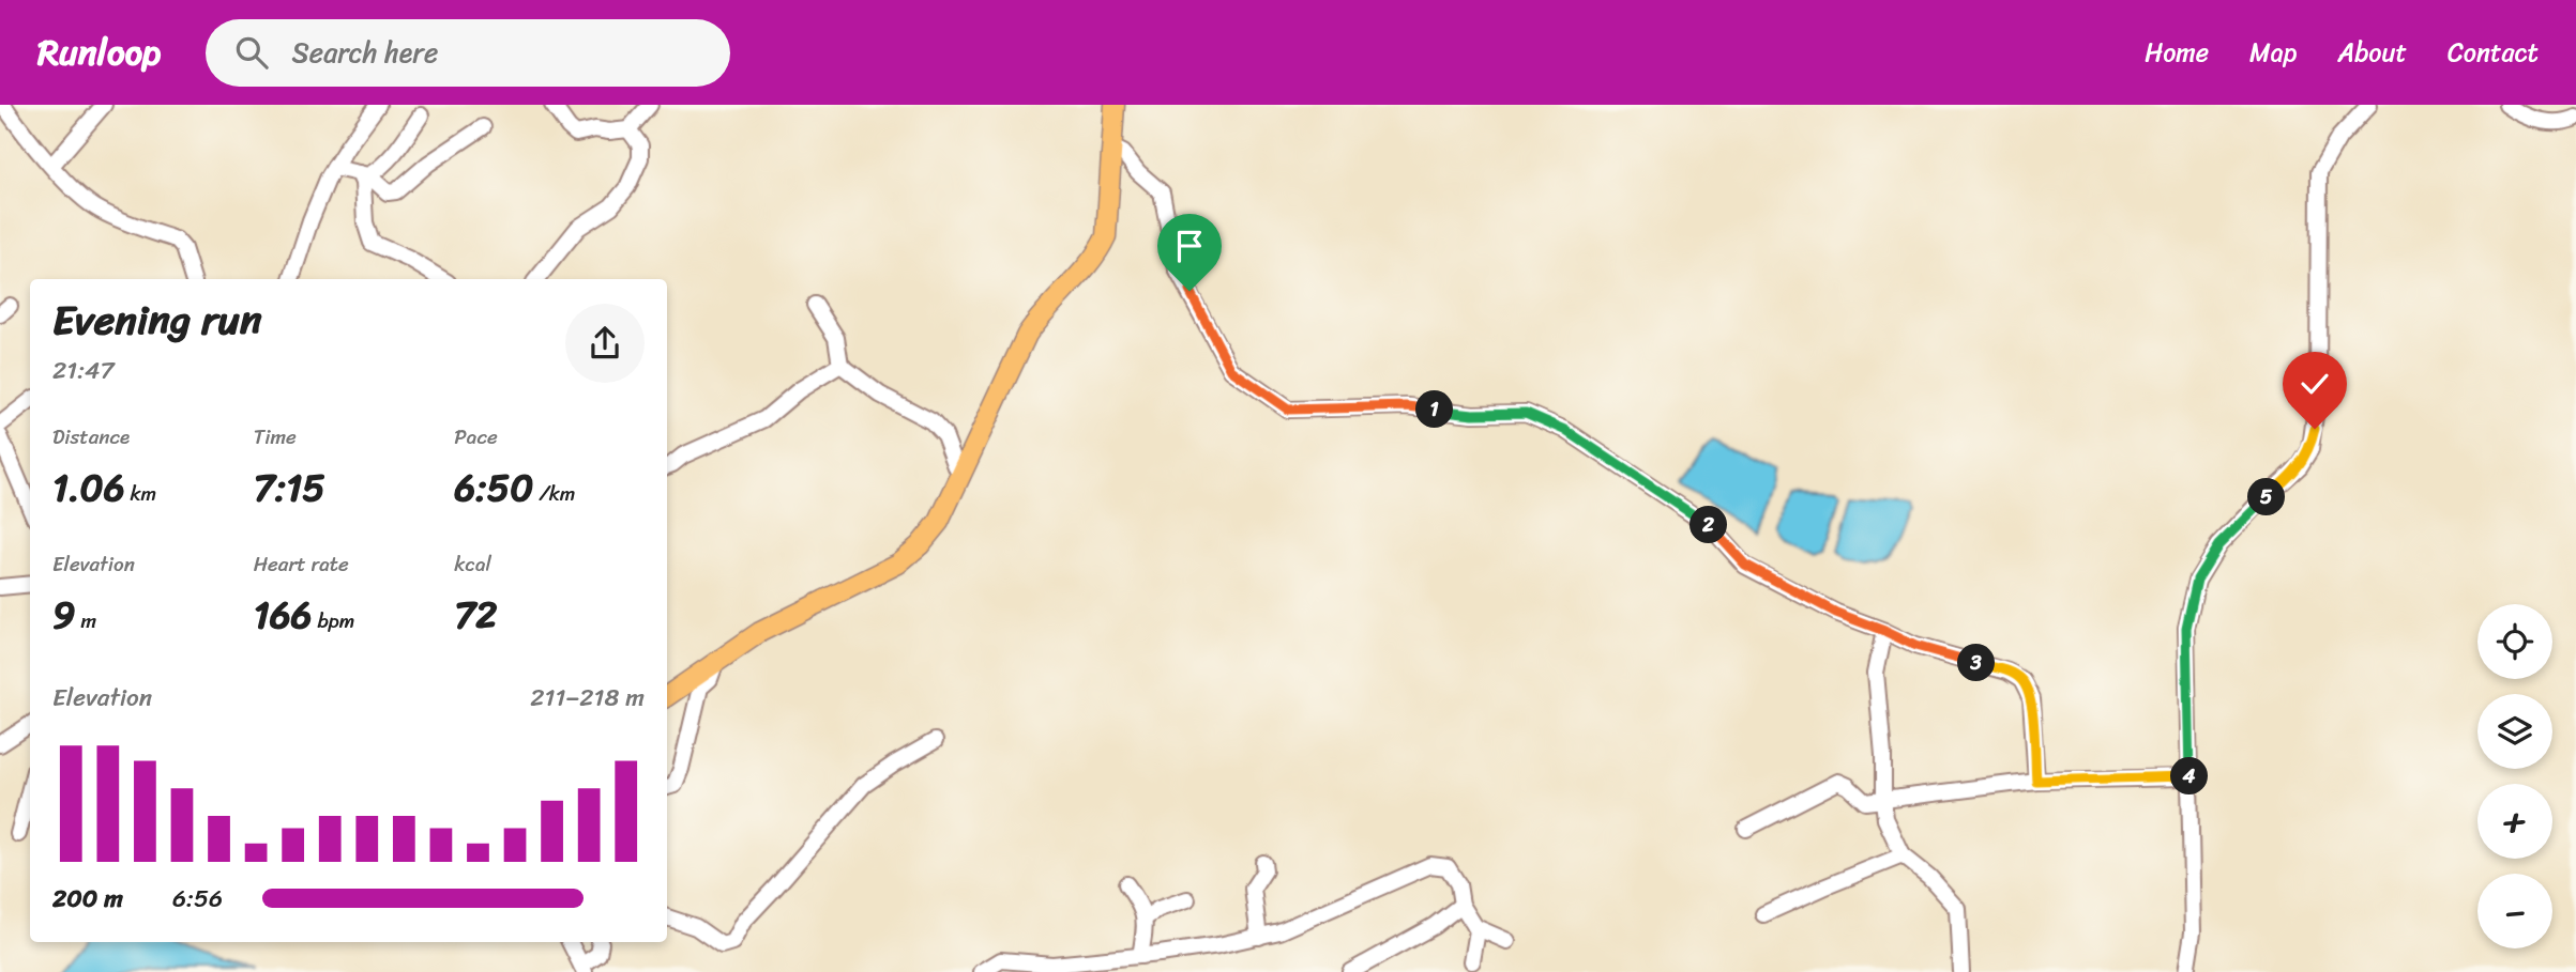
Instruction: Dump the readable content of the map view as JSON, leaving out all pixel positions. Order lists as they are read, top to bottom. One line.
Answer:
{"page":{"header":"Runloop","search":"Search here","nav":["Home","Map","About","Contact"],"heading":["Evening run","21:47"],"pins":["1","5","2","3","4"],"stats":[["Distance","1.06 km"],["Time","7:15"],["Pace","6:50 /km"],["Elevation","9 m"],["Heart rate","166 bpm"],["kcal","72"]],"map_buttons":["+","−"],"chart":["Elevation","211–218 m"],"list":[{"name":"200 m","note":"6:56"}]}}
